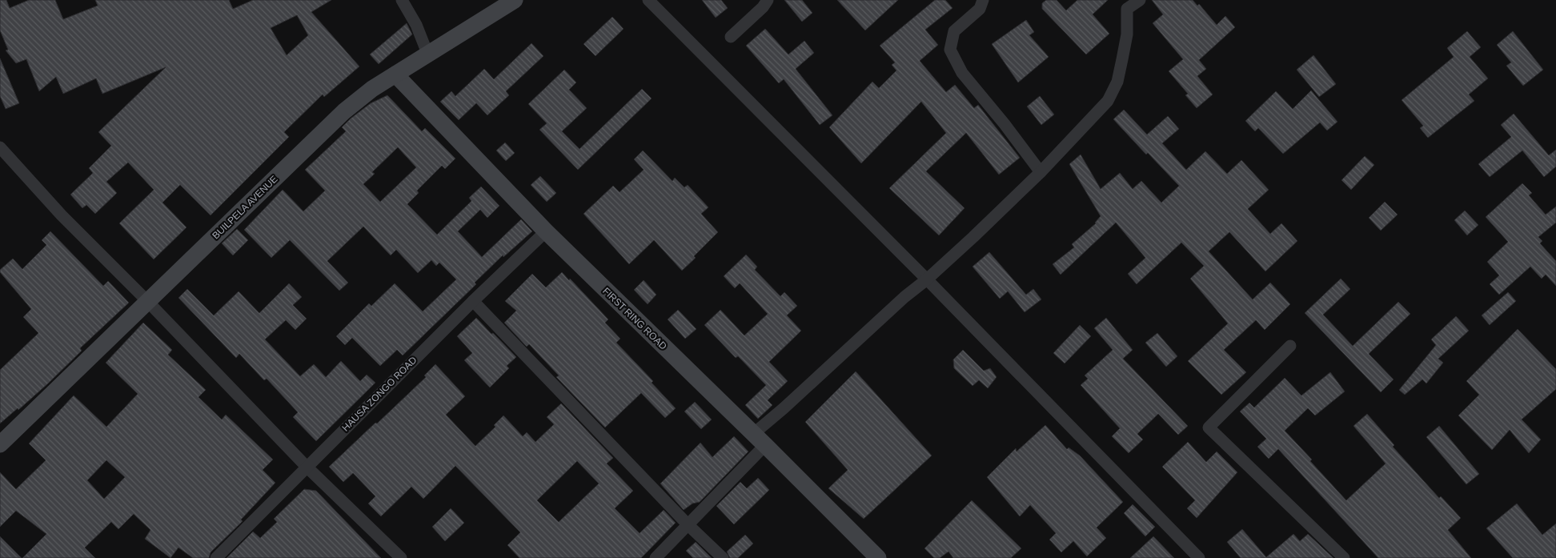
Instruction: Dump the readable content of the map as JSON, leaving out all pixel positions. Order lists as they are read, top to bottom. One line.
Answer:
{"streets":{"street":["BUILPELA AVENUE","FIRST RING ROAD","HAUSA ZONGO ROAD"]},"crossings":[["BUILPELA AVENUE","FIRST RING ROAD"],["FIRST RING ROAD","HAUSA ZONGO ROAD"]]}
